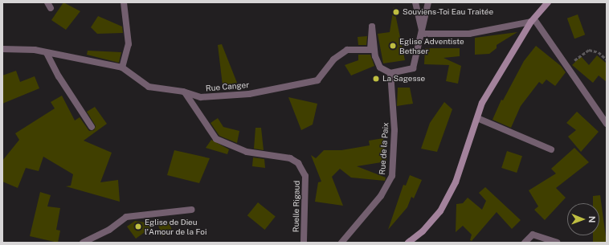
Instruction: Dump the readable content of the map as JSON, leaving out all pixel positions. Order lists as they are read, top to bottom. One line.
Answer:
{"streets":{"street":["Rue Canger","Rue de la Paix","Ruelle Rigaud"]},"crossings":[["Rue Canger","Rue de la Paix"],["Rue Canger","Ruelle Rigaud"]],"places":["Souviens-Toi Eau Traitée","Eglise Adventiste Bethser","La Sagesse","Eglise de Dieu l'Amour de la Foi"],"north":"right"}
